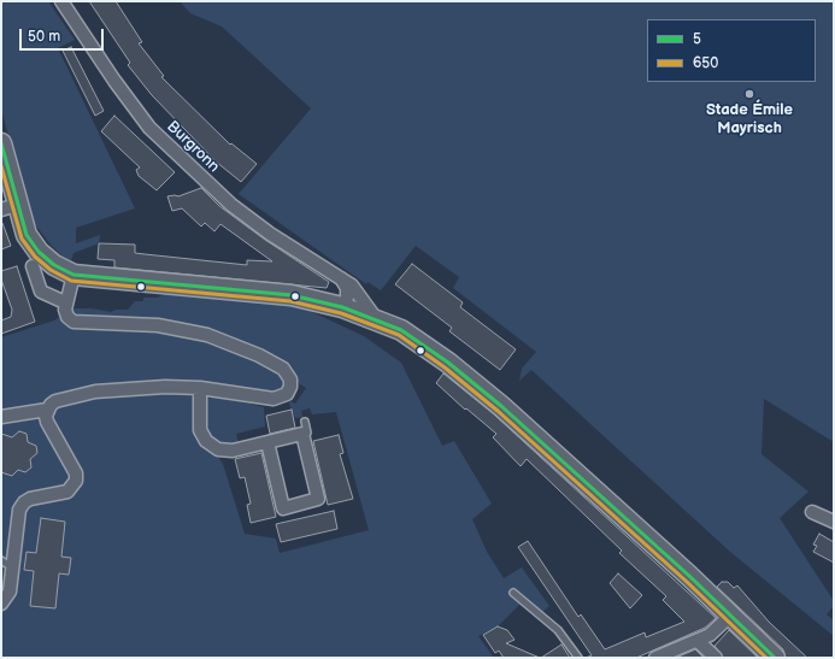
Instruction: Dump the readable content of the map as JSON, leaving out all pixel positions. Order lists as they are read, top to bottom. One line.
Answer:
{"streets":{"street":["Burgronn"]},"places":["Stade Émile Mayrisch"],"lines":["transit line 5","transit line 650"],"legend":["5","650"],"scale_bar":"50 m"}
